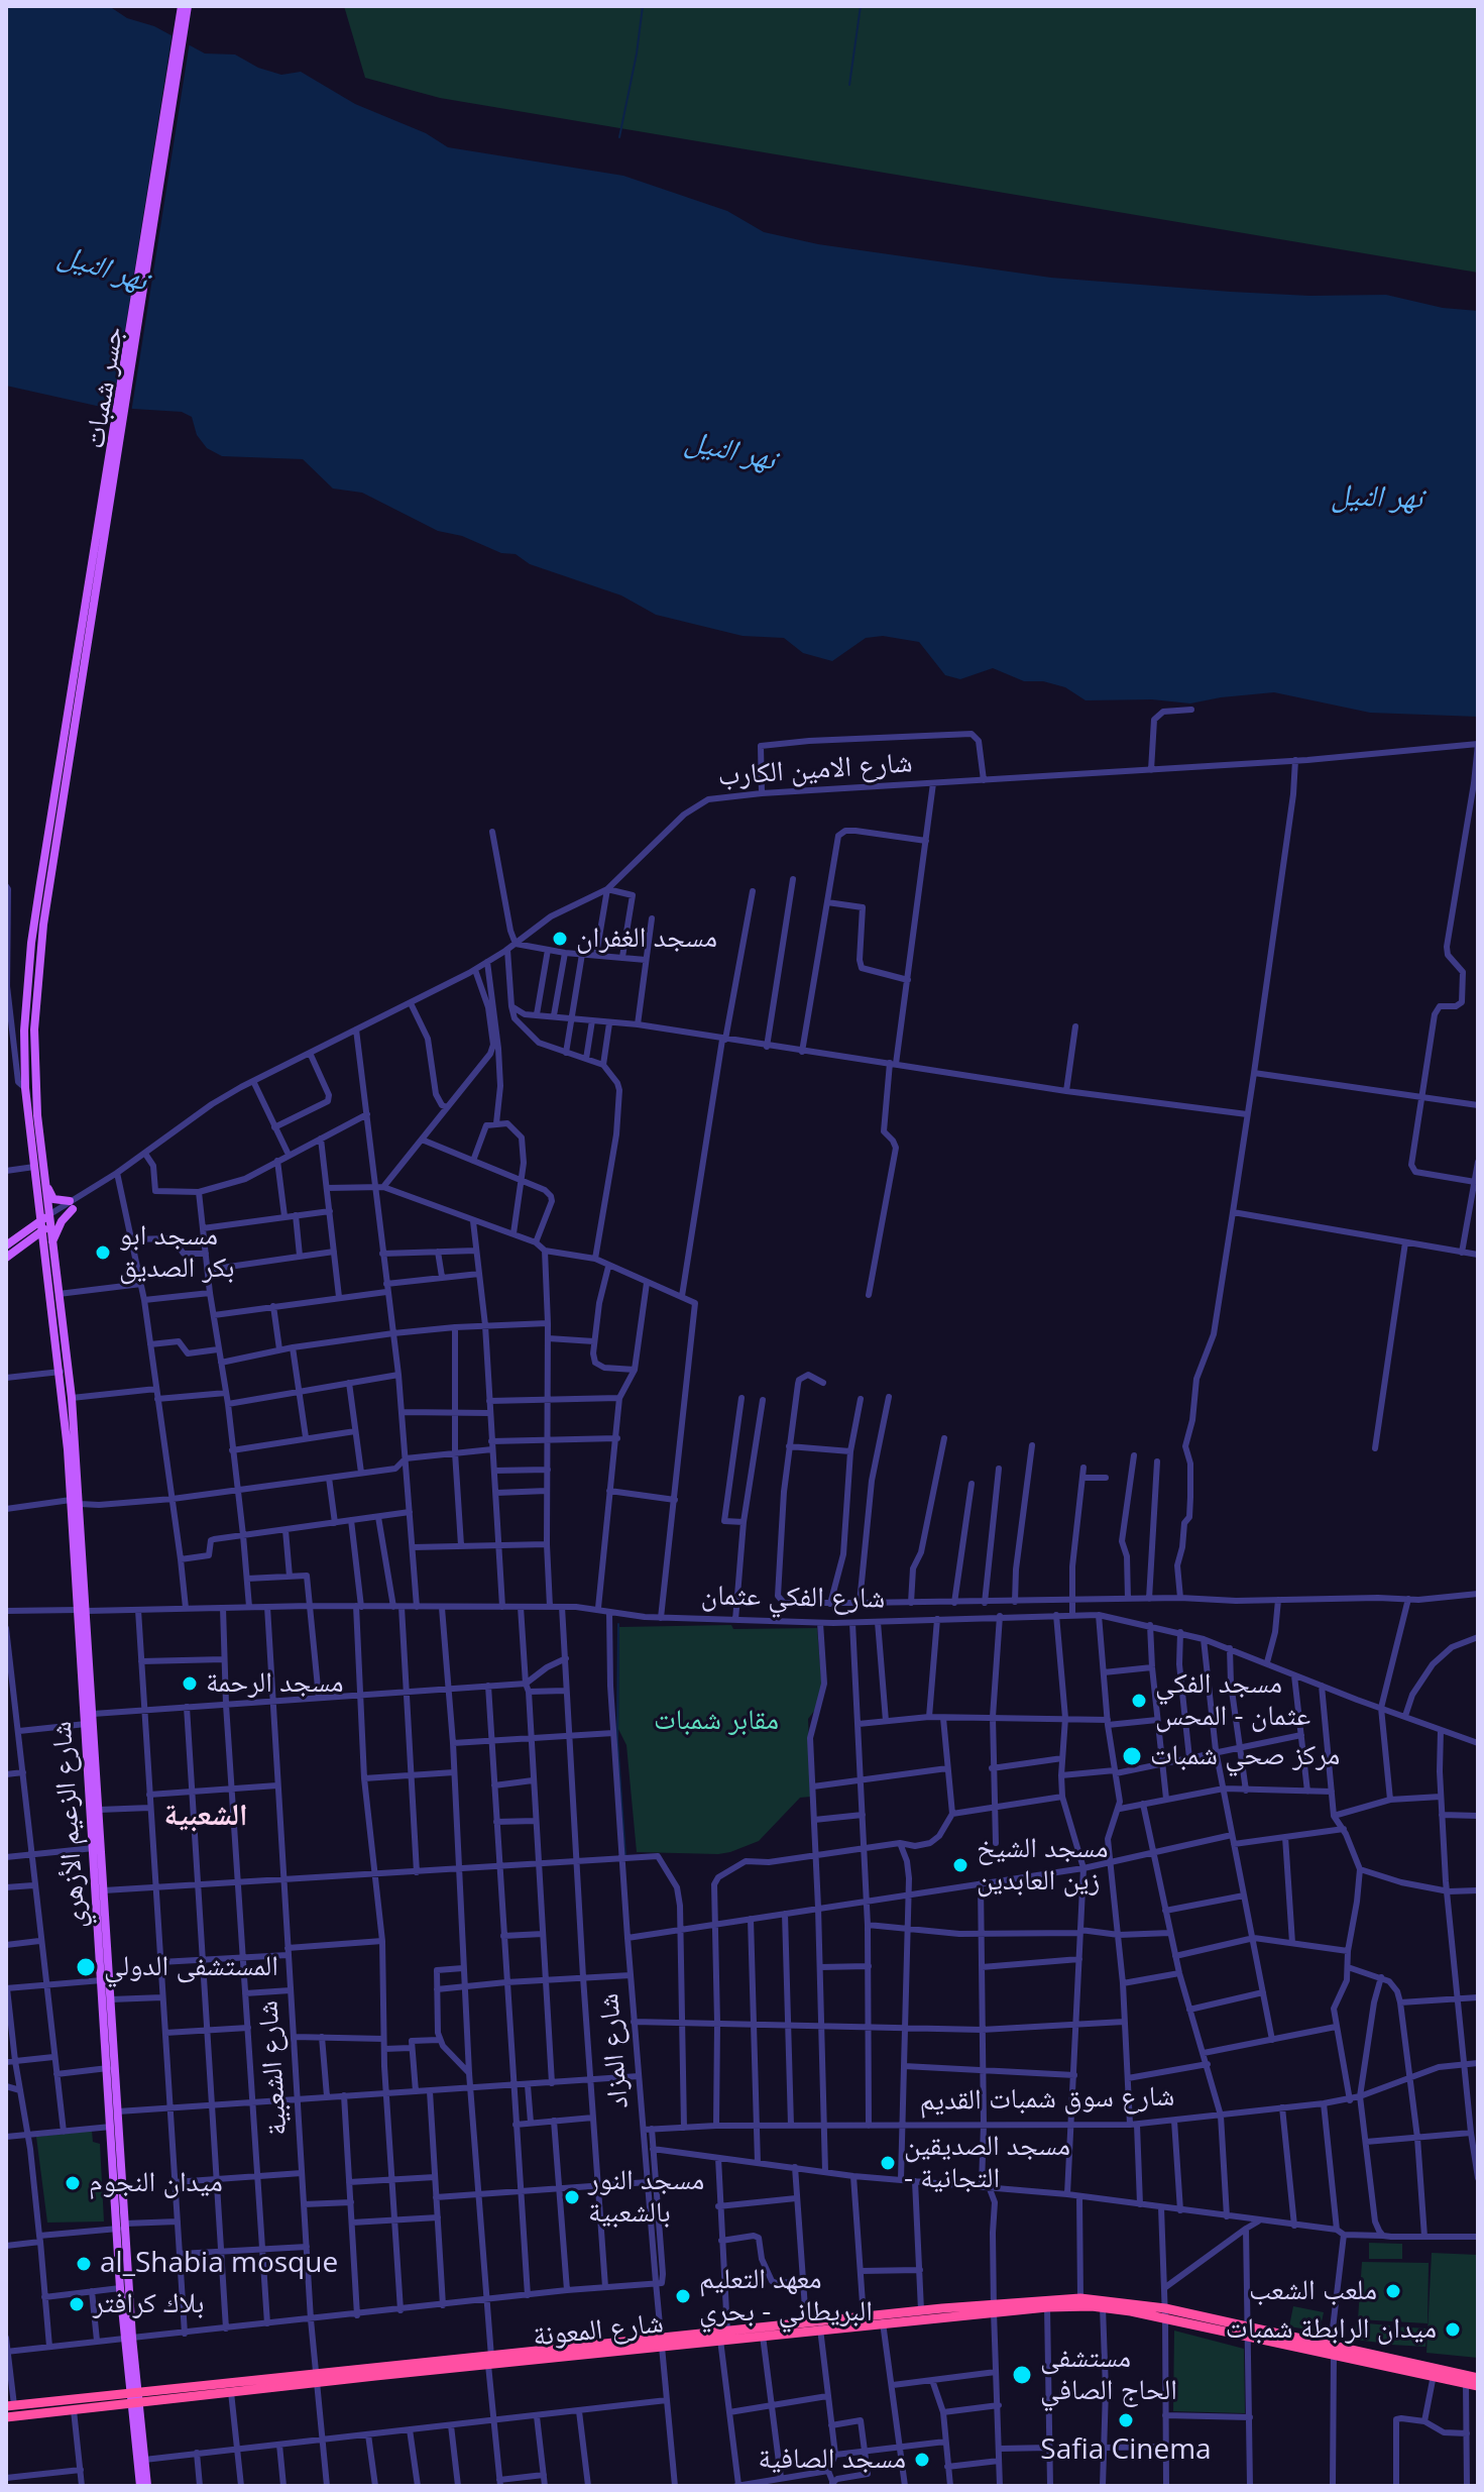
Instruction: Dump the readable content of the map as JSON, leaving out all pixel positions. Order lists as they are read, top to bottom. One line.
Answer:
{"streets":{"highway":["شارع المعونة"],"main road":["جسر شمبات","شارع الزعيم الأزهري"],"street":["شارع الامين الكارب","شارع الفكي عثمان","شارع المزاد","شارع الشعبية","شارع سوق شمبات القديم"]},"crossings":[["جسر شمبات","شارع الزعيم الأزهري"],["شارع الامين الكارب","شارع الزعيم الأزهري"],["شارع الفكي عثمان","شارع الزعيم الأزهري"],["شارع الفكي عثمان","شارع المزاد"],["شارع الفكي عثمان","شارع الشعبية"],["شارع الزعيم الأزهري","شارع المعونة"],["شارع المزاد","شارع سوق شمبات القديم"],["شارع المزاد","شارع المعونة"],["شارع الشعبية","شارع المعونة"]],"districts":["الشعبية"],"water":["نهر النيل"],"parks":["مقابر شمبات"],"places":["مسجد الغفران","مسجد ابو بكر الصديق","مسجد الرحمة","مسجد الفكي عثمان - المحس","مركز صحي شمبات","مسجد الشيخ زين العابدين","المستشفى الدولي","مسجد الصديقين - التجانية","ميدان النجوم","مسجد النور بالشعبية","al_Shabia mosque","ملعب الشعب","معهد التعليم البريطاني - بحري","بلاك كرافتر","ميدان الرابطة شمبات","مستشفى الحاج الصافي","Safia Cinema","مسجد الصافية"]}
